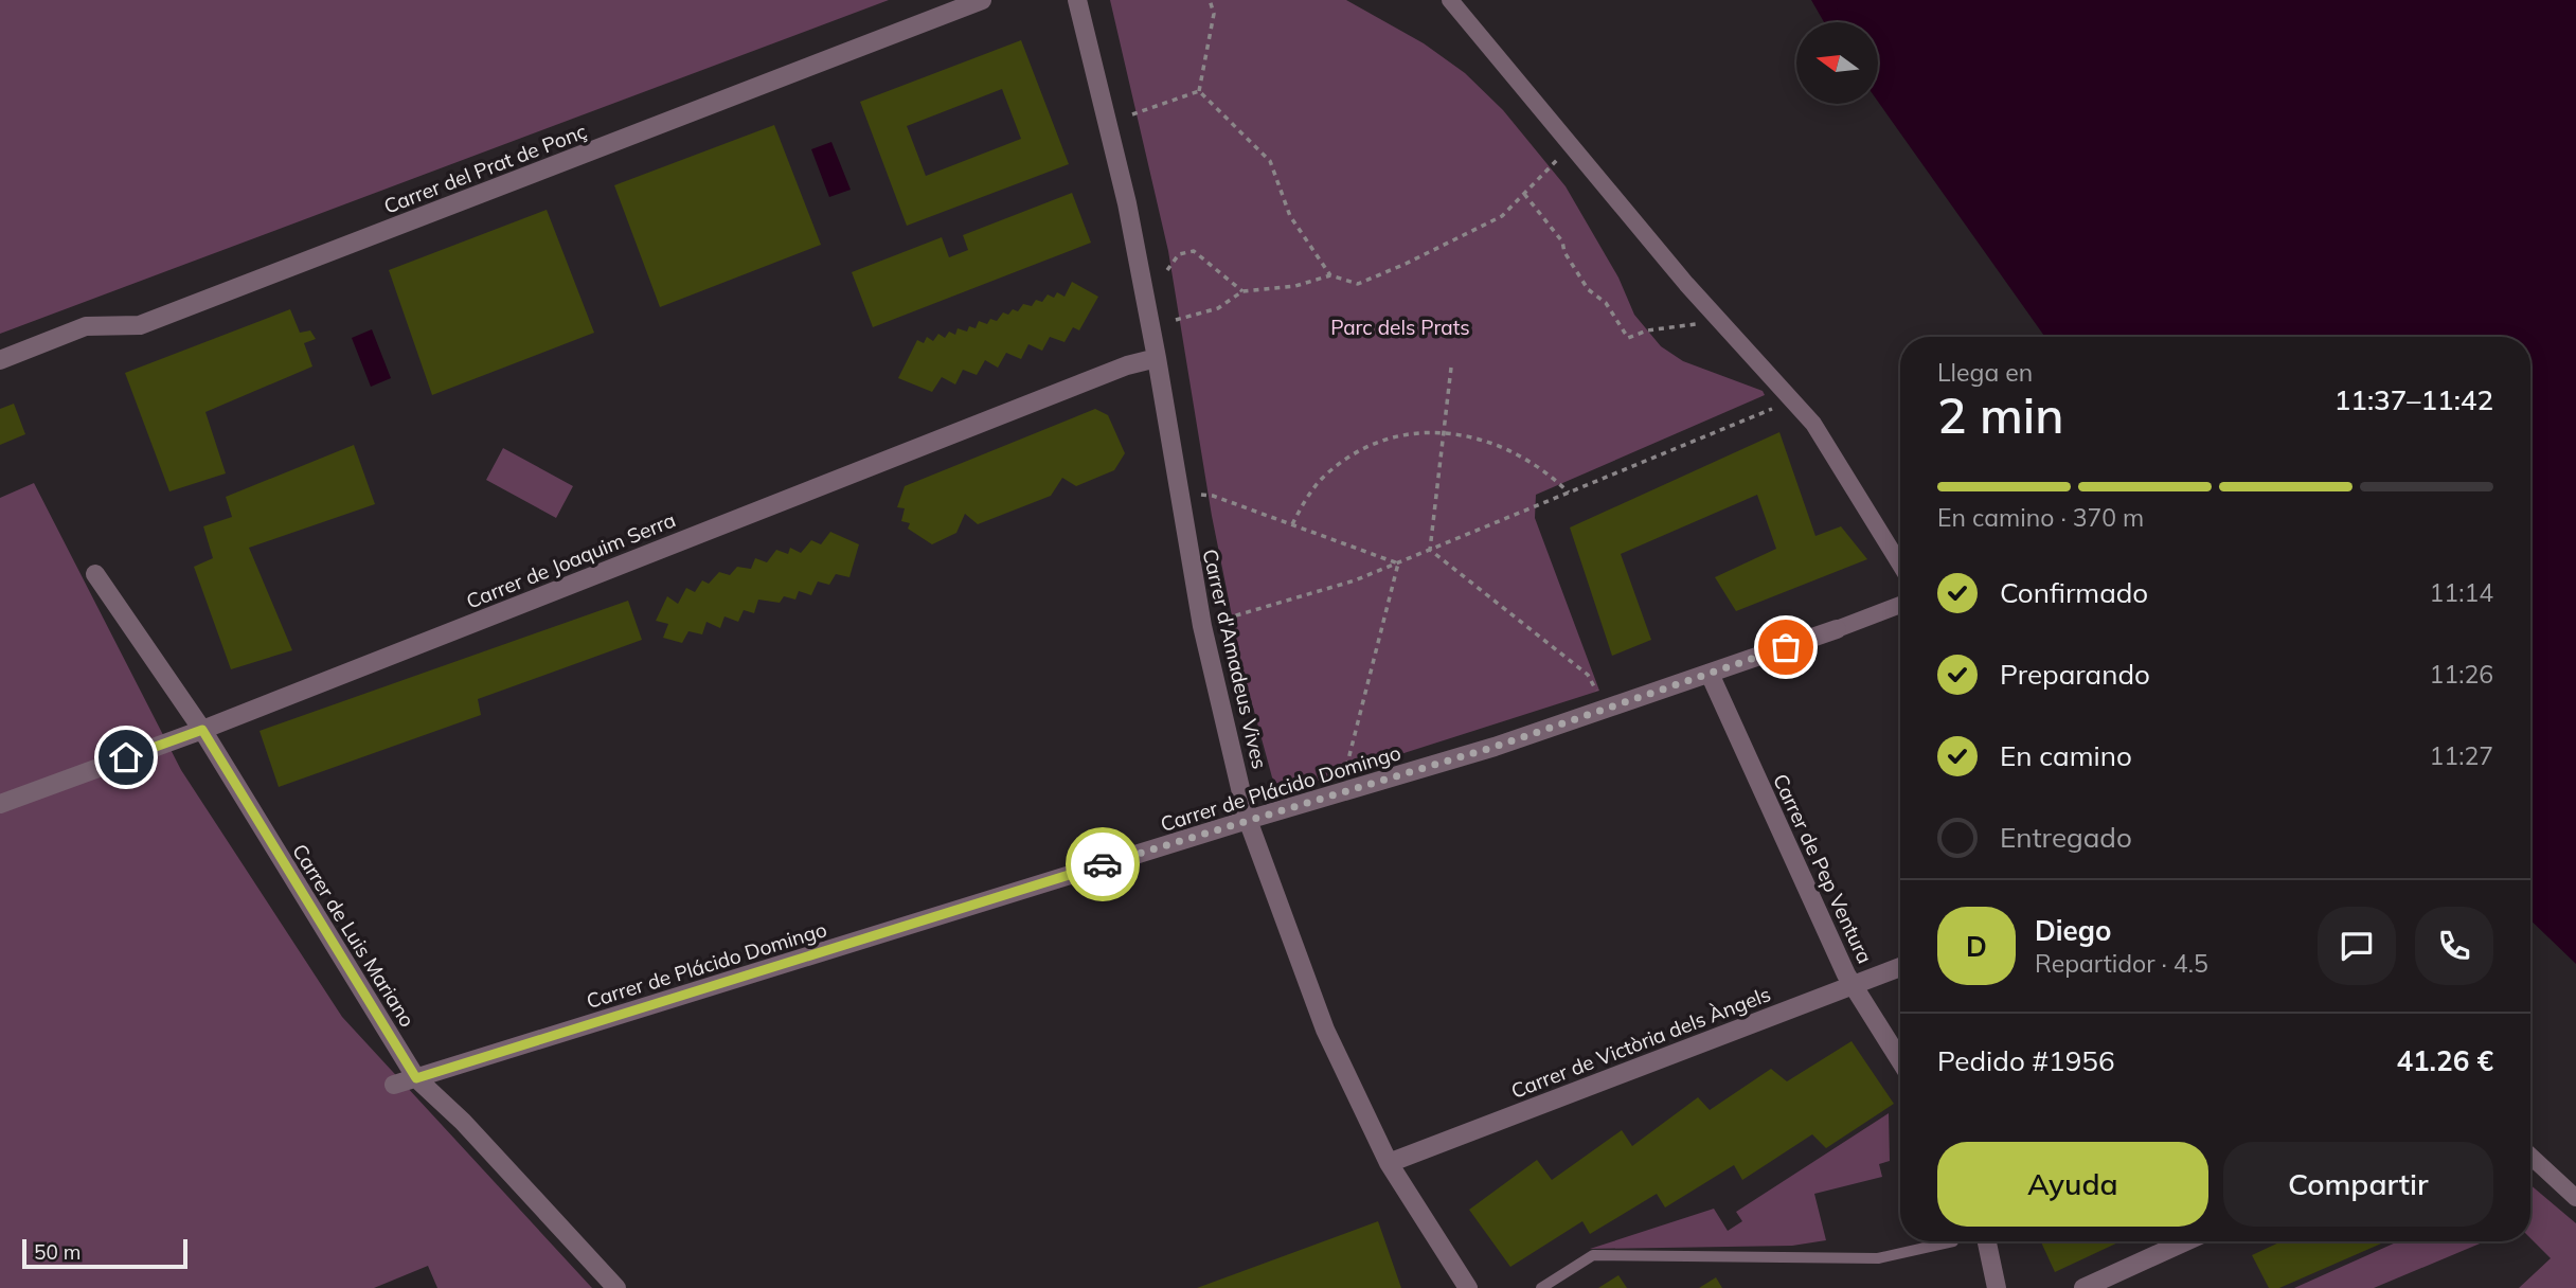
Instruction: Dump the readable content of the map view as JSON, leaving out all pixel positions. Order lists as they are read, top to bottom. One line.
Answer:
{"streets":{"street":["Carrer del Prat de Ponç","Carrer de Joaquim Serra","Carrer d'Amadeus Vives","Carrer de Plácido Domingo","Carrer de Pep Ventura","Carrer de Luis Mariano","Carrer de Victòria dels Àngels"]},"crossings":[["Carrer de Joaquim Serra","Carrer d'Amadeus Vives"],["Carrer de Joaquim Serra","Carrer de Luis Mariano"],["Carrer d'Amadeus Vives","Carrer de Plácido Domingo"],["Carrer d'Amadeus Vives","Carrer de Victòria dels Àngels"],["Carrer de Plácido Domingo","Carrer de Pep Ventura"],["Carrer de Plácido Domingo","Carrer de Luis Mariano"],["Carrer de Pep Ventura","Carrer de Victòria dels Àngels"]],"parks":["Parc dels Prats"],"scale_bar":"50 m","north":"left","page":{"heading":["2 min","Llega en","11:37–11:42"],"panel":["Diego","Repartidor · 4.5","Pedido #1956","41.26 €"],"bar":"En camino · 370 m","list":[["Confirmado","11:14"],["Preparando","11:26"],["En camino","11:27"],"Entregado"],"round":"D","buttons":["Ayuda","Compartir"],"scale":"50 m"}}
